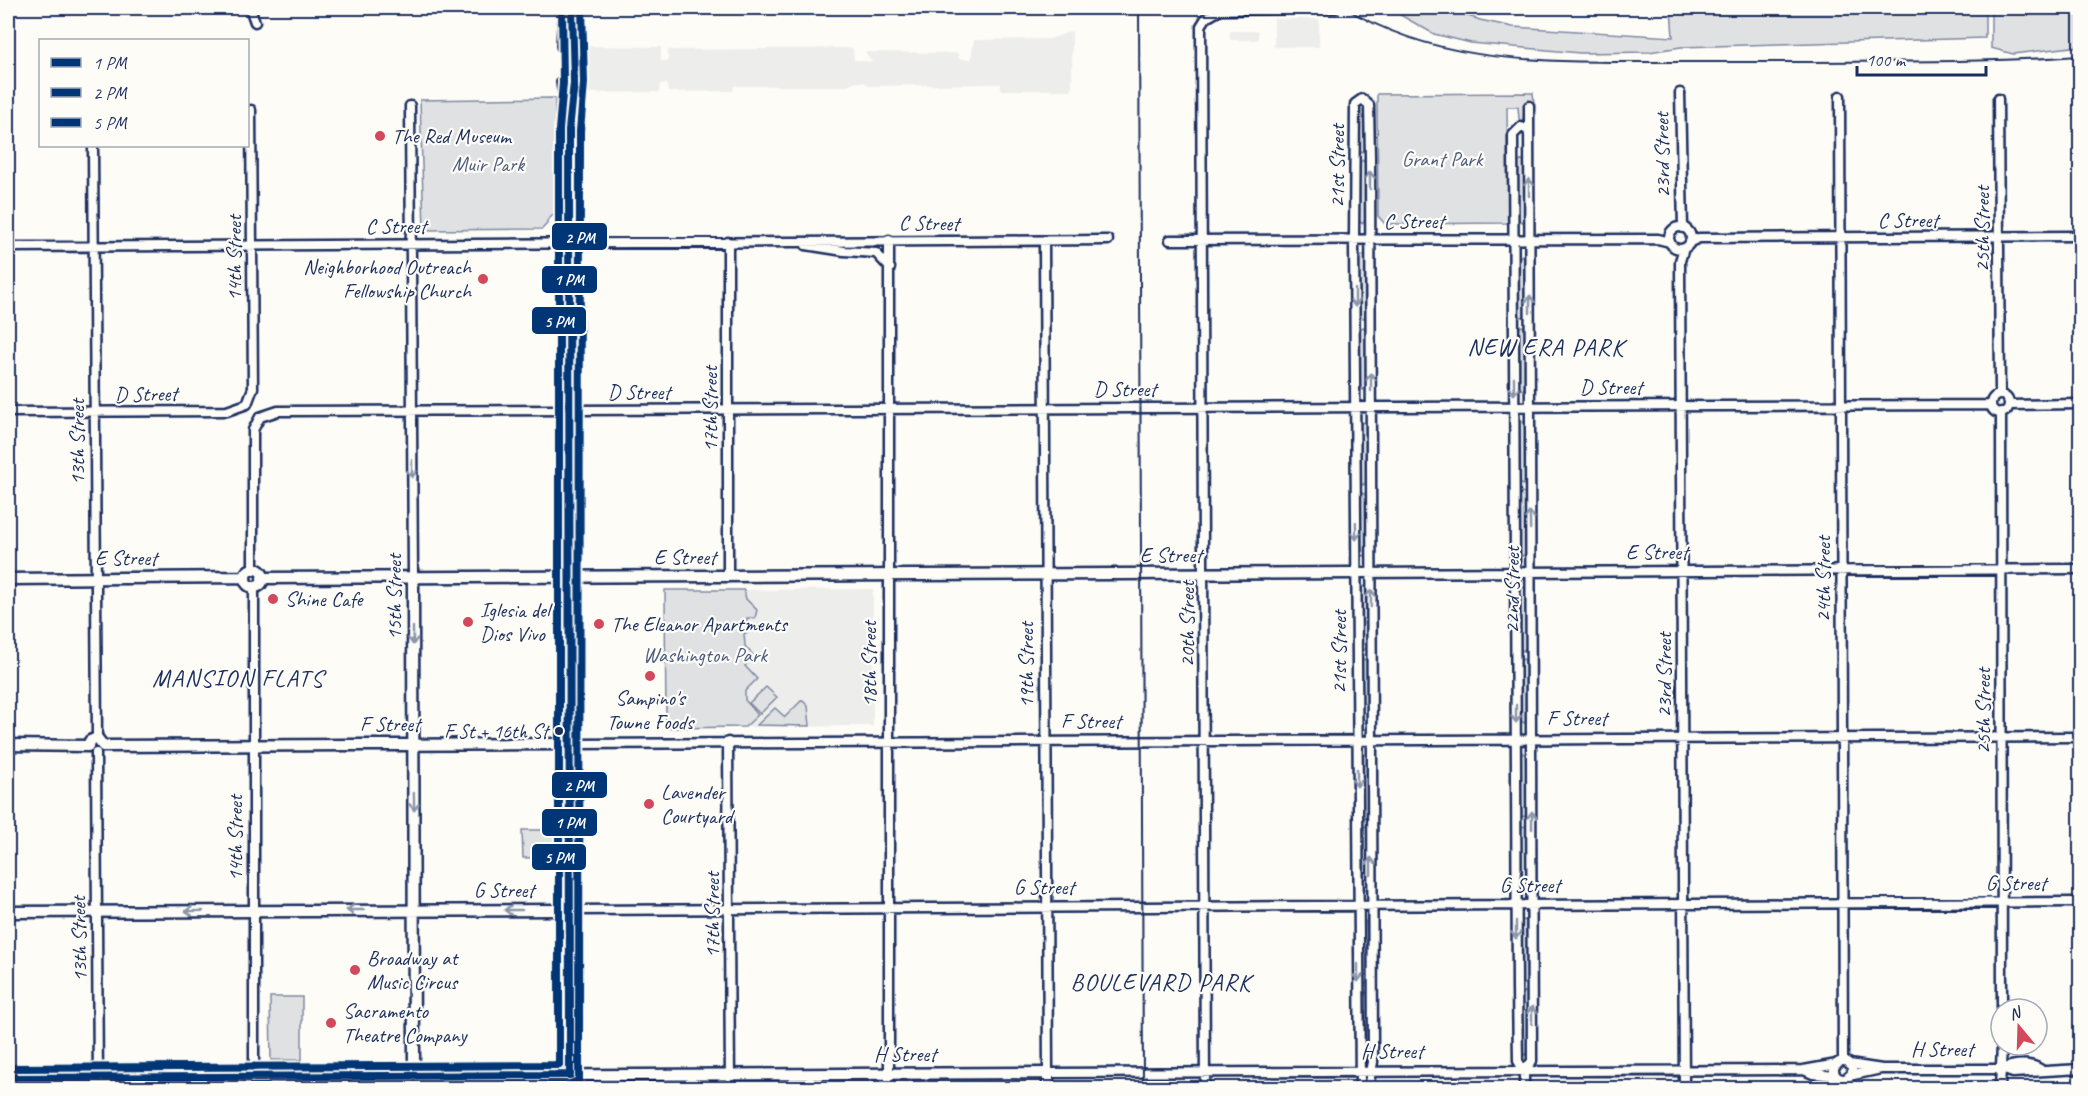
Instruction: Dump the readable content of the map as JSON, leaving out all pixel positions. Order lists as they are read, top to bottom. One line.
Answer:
{"streets":{"street":["23rd Street","21st Street","C Street","25th Street","14th Street","D Street","17th Street","13th Street","E Street","24th Street","22nd Street","15th Street","20th Street","18th Street","19th Street","F Street","G Street","H Street"]},"crossings":[["23rd Street","C Street"],["23rd Street","D Street"],["23rd Street","E Street"],["23rd Street","F Street"],["23rd Street","G Street"],["23rd Street","H Street"],["21st Street","C Street"],["21st Street","D Street"],["21st Street","E Street"],["21st Street","F Street"],["21st Street","G Street"],["21st Street","H Street"],["C Street","25th Street"],["C Street","14th Street"],["C Street","17th Street"],["C Street","13th Street"],["C Street","24th Street"],["C Street","22nd Street"],["C Street","15th Street"],["C Street","20th Street"],["C Street","18th Street"],["C Street","19th Street"],["25th Street","D Street"],["25th Street","E Street"],["25th Street","F Street"],["25th Street","G Street"],["14th Street","D Street"],["14th Street","F Street"],["14th Street","G Street"],["14th Street","H Street"],["D Street","17th Street"],["D Street","13th Street"],["D Street","E Street"],["D Street","24th Street"],["D Street","22nd Street"],["D Street","15th Street"],["D Street","20th Street"],["D Street","18th Street"],["D Street","19th Street"],["17th Street","E Street"],["17th Street","F Street"],["17th Street","G Street"],["17th Street","H Street"],["13th Street","E Street"],["13th Street","F Street"],["13th Street","G Street"],["13th Street","H Street"],["E Street","24th Street"],["E Street","22nd Street"],["E Street","15th Street"],["E Street","20th Street"],["E Street","18th Street"],["E Street","19th Street"],["24th Street","F Street"],["24th Street","G Street"],["24th Street","H Street"],["22nd Street","F Street"],["22nd Street","G Street"],["22nd Street","H Street"],["15th Street","F Street"],["15th Street","G Street"],["15th Street","H Street"],["20th Street","F Street"],["20th Street","G Street"],["20th Street","H Street"],["18th Street","F Street"],["18th Street","G Street"],["18th Street","H Street"],["19th Street","F Street"],["19th Street","G Street"],["19th Street","H Street"]],"one_way":["15th Street"],"districts":["NEW ERA PARK","MANSION FLATS","BOULEVARD PARK"],"parks":["Grant Park","Muir Park","Washington Park"],"places":["The Red Museum","Neighborhood Outreach Fellowship Church","Shine Cafe","Iglesia del Dios Vivo","The Eleanor Apartments","Sampino's Towne Foods","F St + 16th St","Lavender Courtyard","Broadway at Music Circus","Sacramento Theatre Company"],"legend":["1 PM","2 PM","5 PM"],"scale_bar":"100 m","north":"top"}
